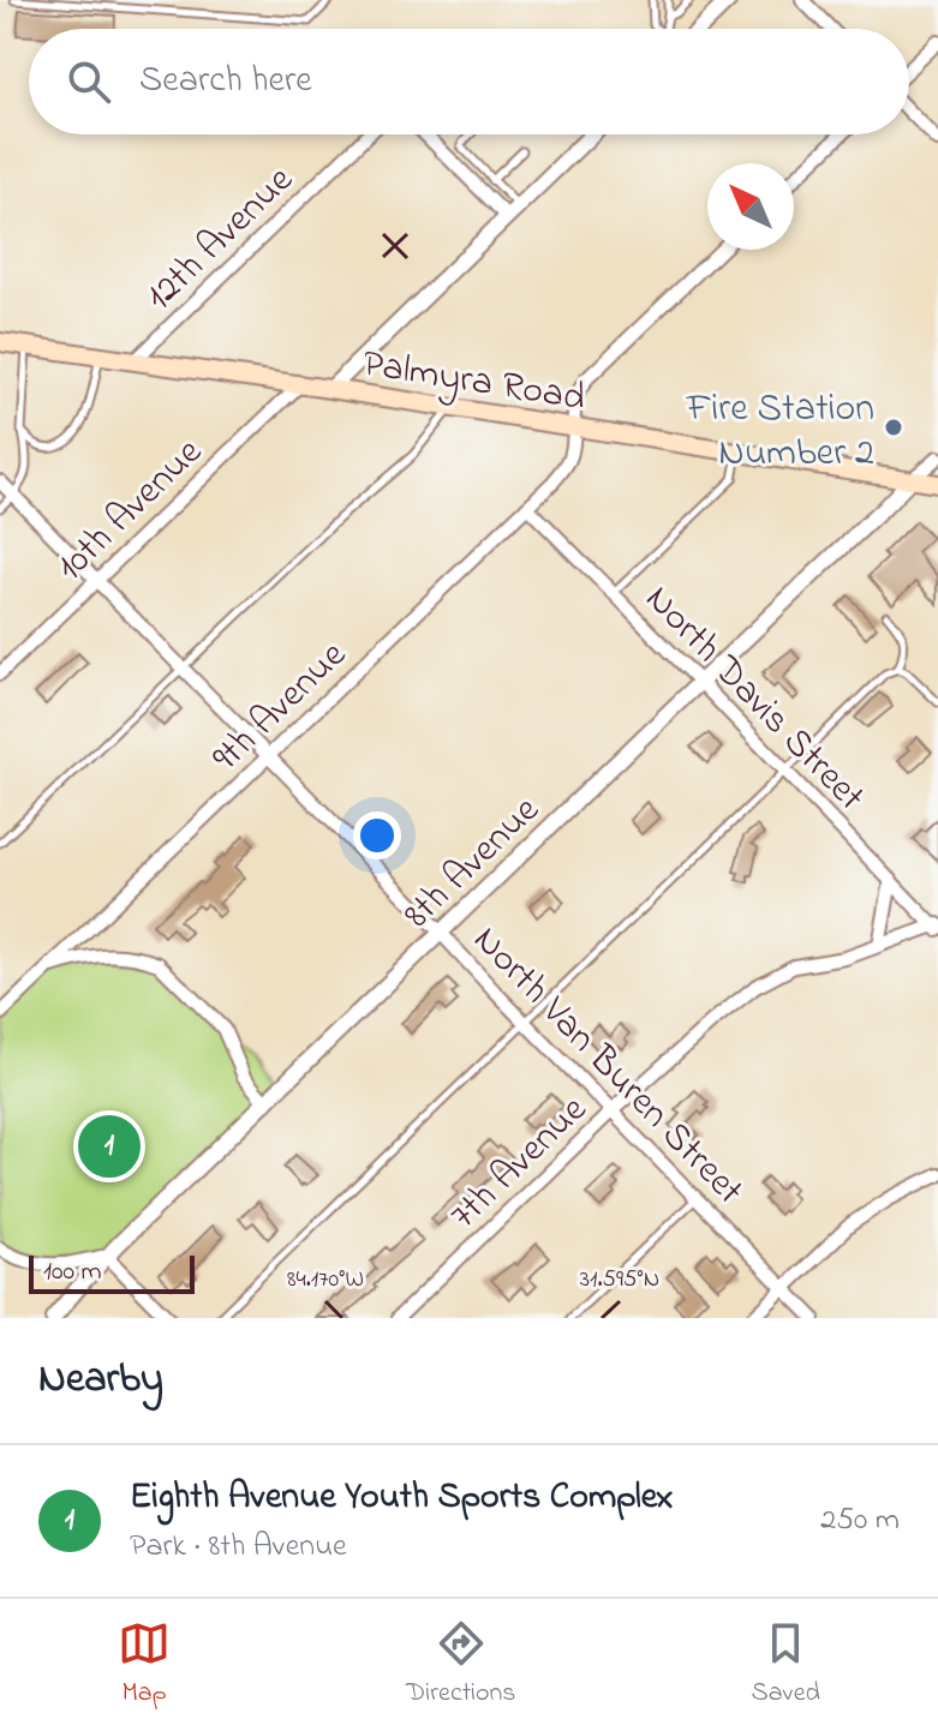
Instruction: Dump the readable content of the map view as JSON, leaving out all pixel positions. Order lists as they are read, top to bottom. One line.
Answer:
{"streets":{"main road":["Palmyra Road"],"street":["12th Avenue","10th Avenue","North Davis Street","9th Avenue","8th Avenue","North Van Buren Street","7th Avenue"]},"crossings":[["12th Avenue","Palmyra Road"],["Palmyra Road","10th Avenue"],["Palmyra Road","9th Avenue"],["Palmyra Road","8th Avenue"],["10th Avenue","North Van Buren Street"],["North Davis Street","9th Avenue"],["North Davis Street","8th Avenue"],["North Davis Street","7th Avenue"],["9th Avenue","North Van Buren Street"],["8th Avenue","North Van Buren Street"],["North Van Buren Street","7th Avenue"]],"places":["Fire Station Number 2"],"scale_bar":"100 m","north":"top left","page":{"search":"Search here","pins":"1","scale":"100 m","heading":"Nearby","list":[{"mark":"1","name":"Eighth Avenue Youth Sports Complex","note":"Park · 8th Avenue","value":"250 m"}],"nav":["Map","Directions","Saved"]},"coordinates":["84.170°W","31.595°N"]}
